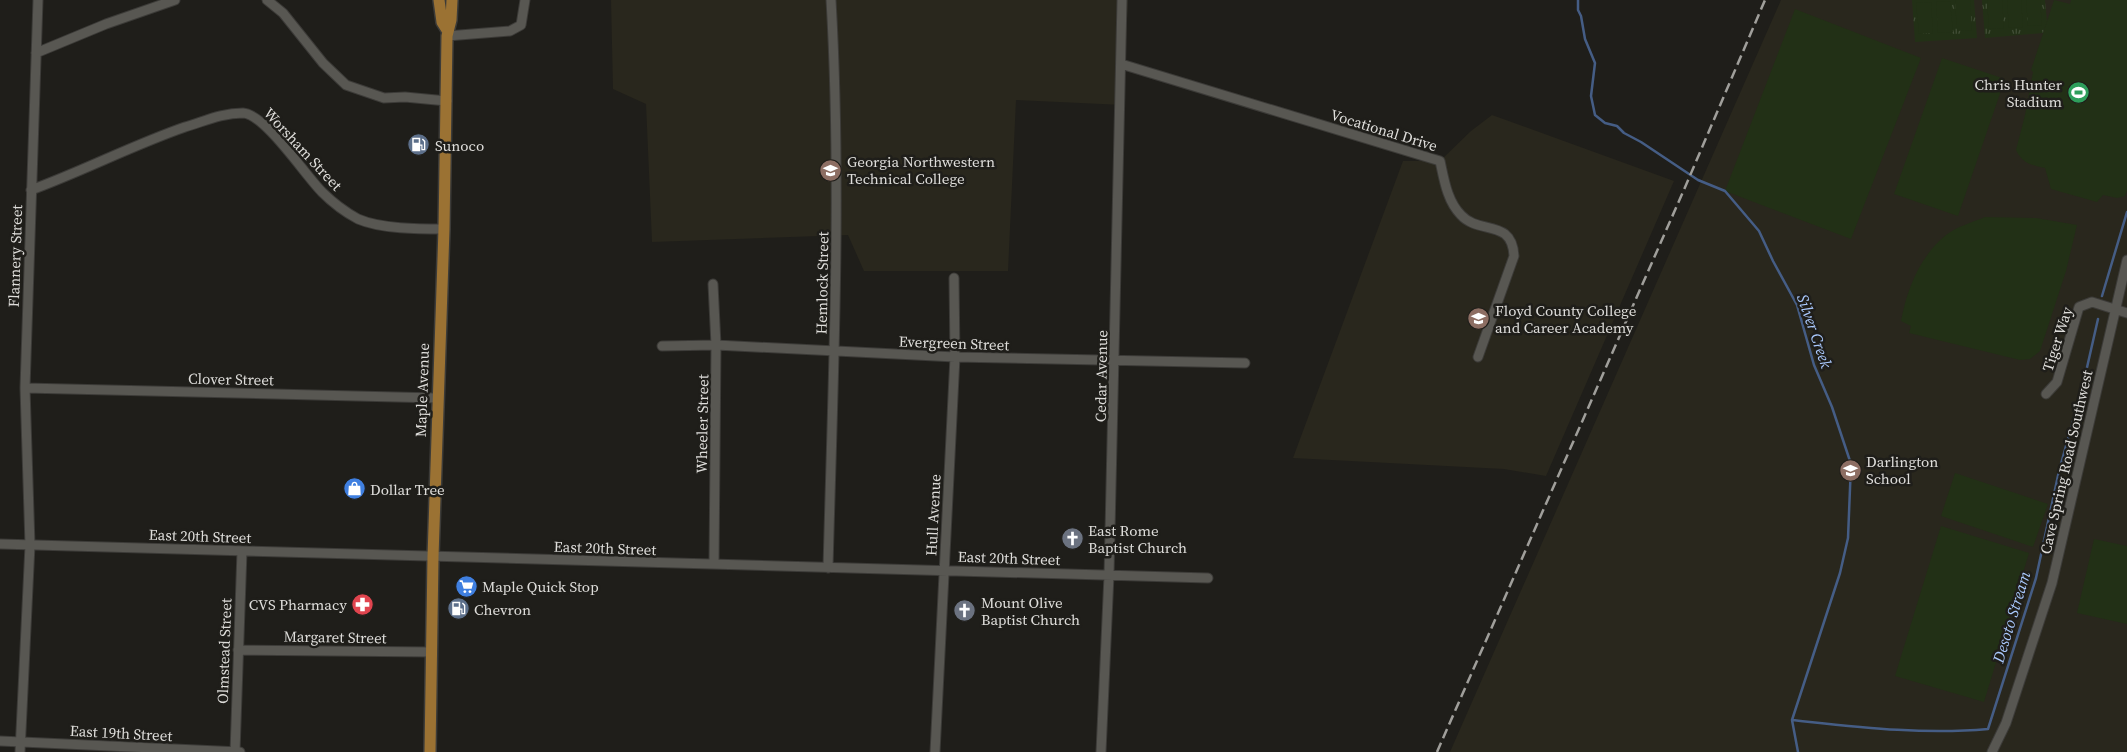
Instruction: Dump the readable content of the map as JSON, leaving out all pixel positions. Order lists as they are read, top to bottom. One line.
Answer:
{"streets":{"main road":["Maple Avenue"],"street":["Vocational Drive","Worsham Street","Flannery Street","Hemlock Street","Tiger Way","Evergreen Street","Cedar Avenue","Clover Street","Wheeler Street","Cave Spring Road Southwest","Hull Avenue","East 20th Street","Margaret Street","Olmstead Street","East 19th Street"]},"crossings":[["Vocational Drive","Cedar Avenue"],["Worsham Street","Flannery Street"],["Worsham Street","Maple Avenue"],["Flannery Street","Clover Street"],["Flannery Street","East 20th Street"],["Flannery Street","East 19th Street"],["Hemlock Street","Evergreen Street"],["Hemlock Street","East 20th Street"],["Tiger Way","Cave Spring Road Southwest"],["Evergreen Street","Cedar Avenue"],["Evergreen Street","Wheeler Street"],["Evergreen Street","Hull Avenue"],["Cedar Avenue","East 20th Street"],["Clover Street","Maple Avenue"],["Maple Avenue","East 20th Street"],["Maple Avenue","Margaret Street"],["Wheeler Street","East 20th Street"],["Hull Avenue","East 20th Street"],["East 20th Street","Olmstead Street"],["Margaret Street","Olmstead Street"],["Olmstead Street","East 19th Street"]],"water":["Silver Creek","Desoto Stream"],"places":{"sports":["Chris Hunter Stadium"],"fuel station":["Sunoco","Chevron"],"school or university":["Georgia Northwestern Technical College","Floyd County College and Career Academy","Darlington School"],"shop":["Dollar Tree"],"church":["East Rome Baptist Church","Mount Olive Baptist Church"],"supermarket":["Maple Quick Stop"],"pharmacy":["CVS Pharmacy"]}}
